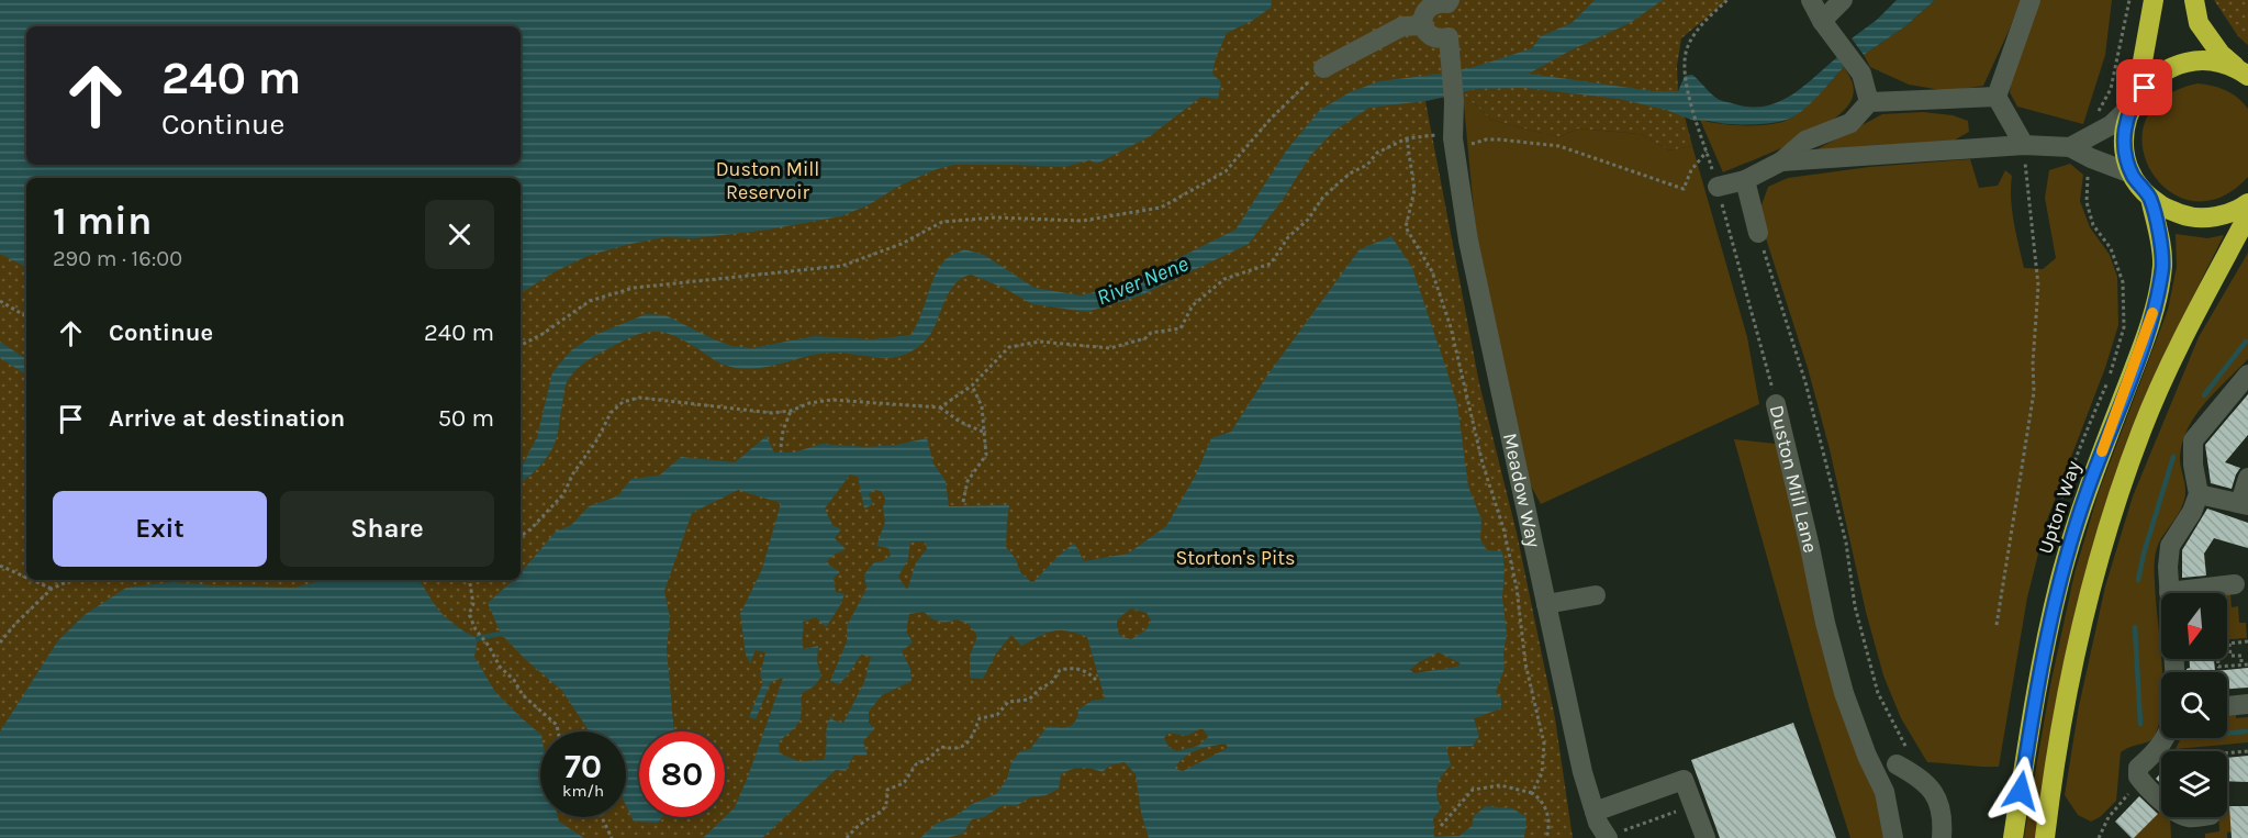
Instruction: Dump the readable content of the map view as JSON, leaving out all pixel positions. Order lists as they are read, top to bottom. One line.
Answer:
{"streets":{"highway":["Upton Way"],"street":["Duston Mill Lane","Meadow Way"]},"water":["River Nene"],"parks":["Duston Mill Reservoir","Storton's Pits"],"north":"bottom","page":{"turn":["240 m","Continue"],"heading":["1 min","290 m · 16:00"],"list":[{"name":"Continue","value":"240 m"},{"name":"Arrive at destination","value":"50 m"}],"buttons":["Exit","Share"],"speed":"70 km/h","limit":"80"}}
